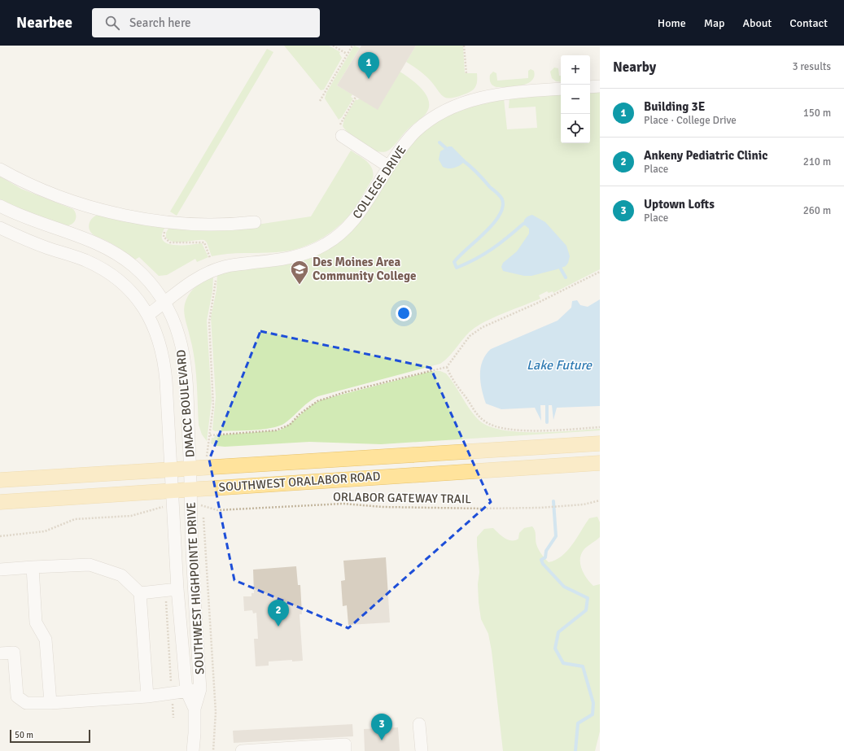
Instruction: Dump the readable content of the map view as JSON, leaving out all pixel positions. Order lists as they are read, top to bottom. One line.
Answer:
{"streets":{"main road":["SOUTHWEST ORALABOR ROAD"],"street":["COLLEGE DRIVE","DMACC BOULEVARD","SOUTHWEST HIGHPOINTE DRIVE"],"path":["ORLABOR GATEWAY TRAIL"]},"crossings":[["COLLEGE DRIVE","DMACC BOULEVARD"],["DMACC BOULEVARD","SOUTHWEST ORALABOR ROAD"],["DMACC BOULEVARD","SOUTHWEST HIGHPOINTE DRIVE"],["SOUTHWEST ORALABOR ROAD","SOUTHWEST HIGHPOINTE DRIVE"],["ORLABOR GATEWAY TRAIL","SOUTHWEST HIGHPOINTE DRIVE"]],"water":["Lake Future"],"places":{"school or university":["Des Moines Area Community College"]},"scale_bar":"50 m","page":{"header":"Nearbee","search":"Search here","nav":["Home","Map","About","Contact"],"heading":["Nearby","3 results"],"pins":["1","2","3"],"map_buttons":["+","−"],"list":[{"mark":"1","name":"Building 3E","note":"Place · College Drive","value":"150 m"},{"mark":"2","name":"Ankeny Pediatric Clinic","note":"Place","value":"210 m"},{"mark":"3","name":"Uptown Lofts","note":"Place","value":"260 m"}],"scale":"50 m"}}
